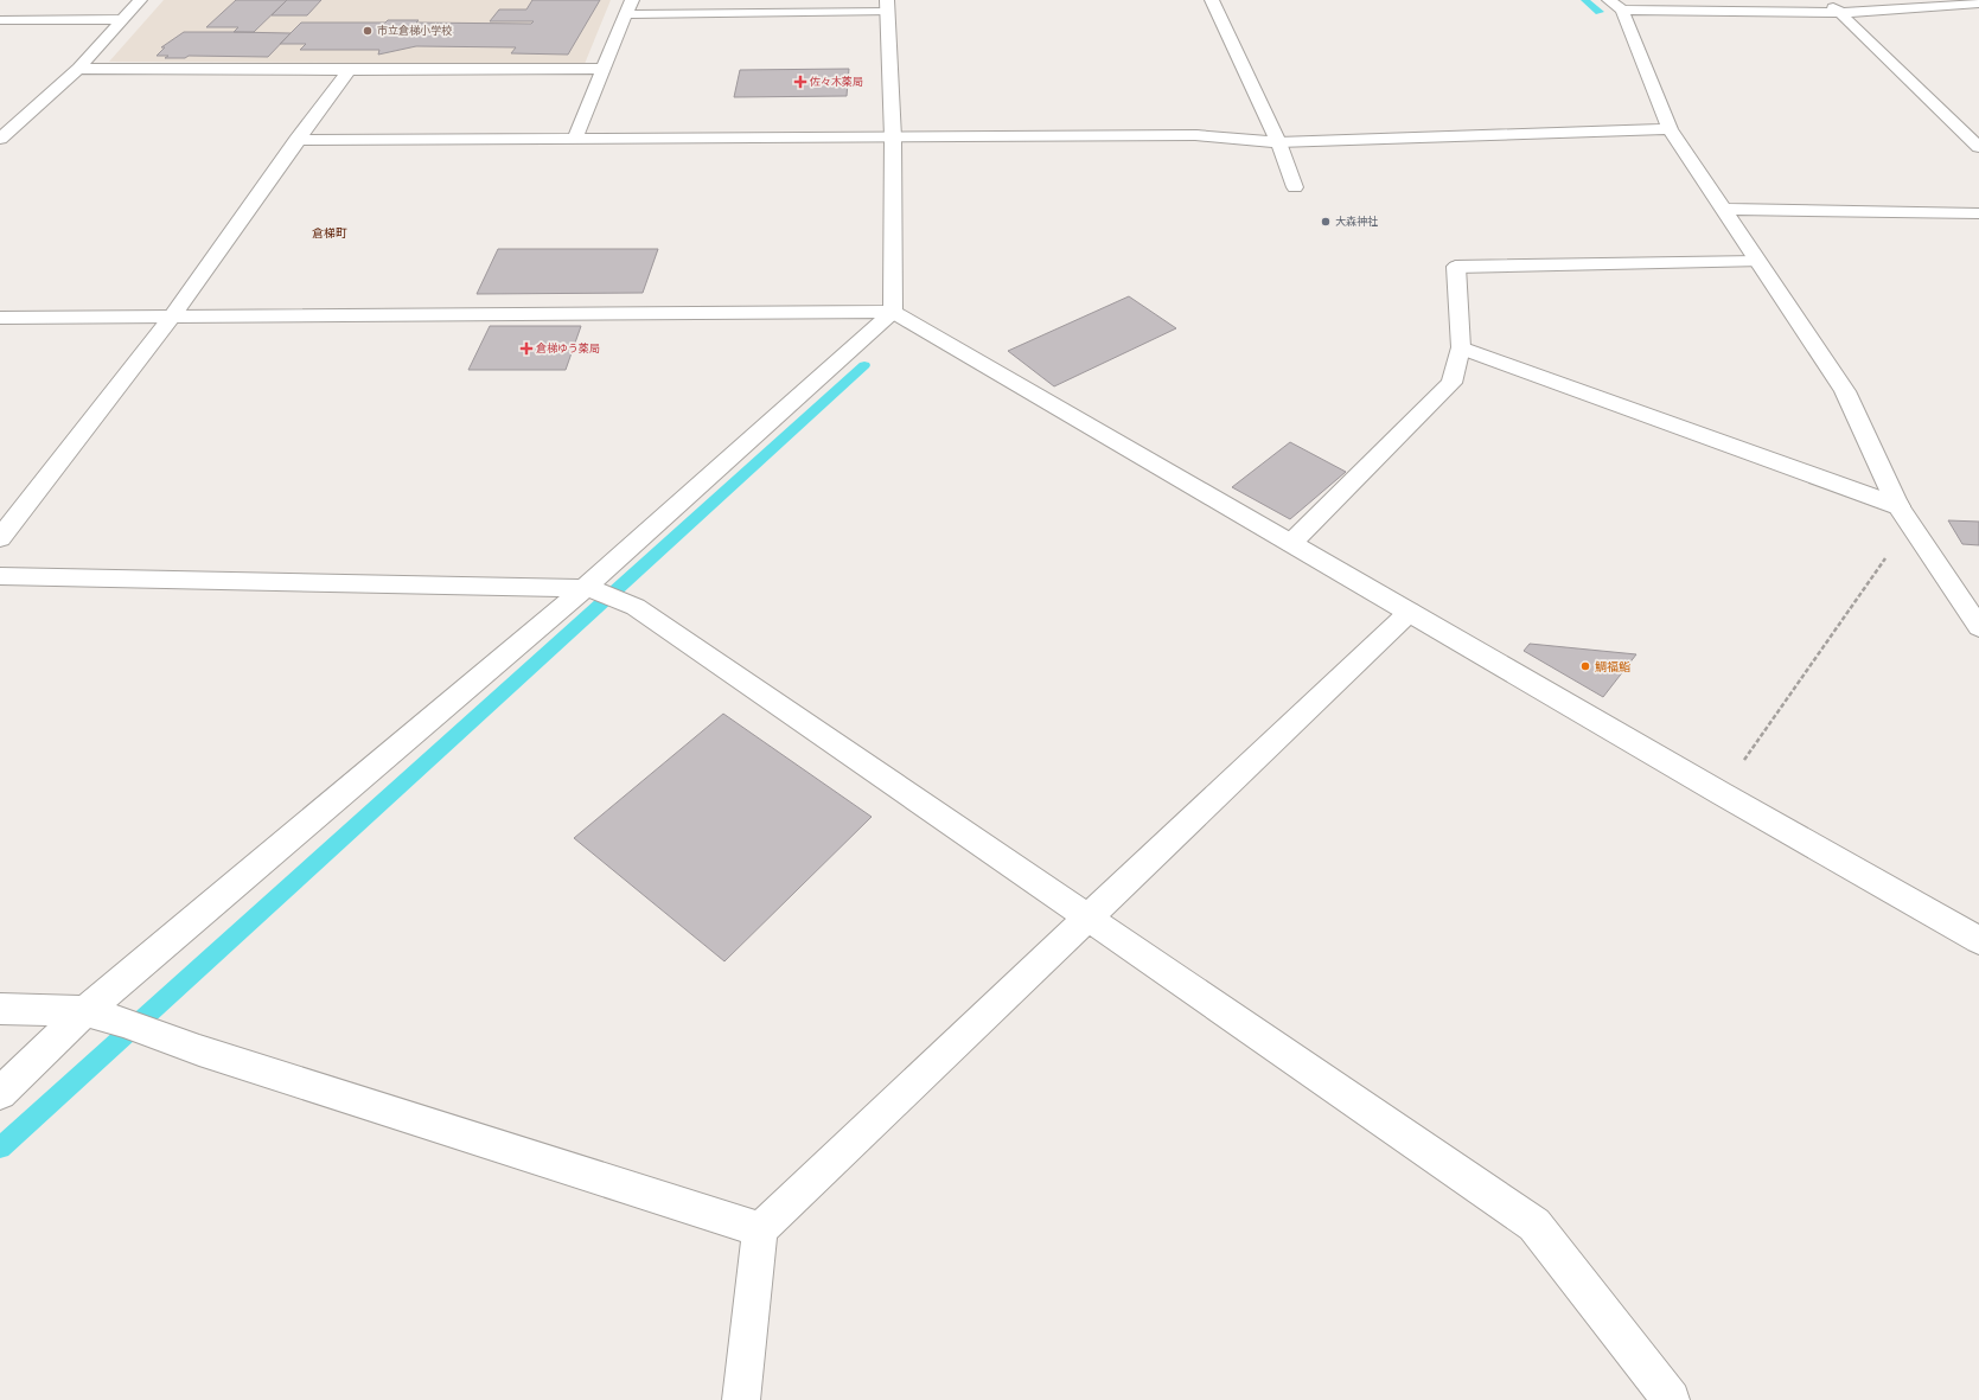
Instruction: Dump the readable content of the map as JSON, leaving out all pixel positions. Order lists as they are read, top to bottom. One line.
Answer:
{"districts":["倉梯町"],"places":{"other":["市立倉梯小学校","大森神社","鯛福鮨"],"health":["佐々木薬局","倉梯ゆう薬局"]}}
